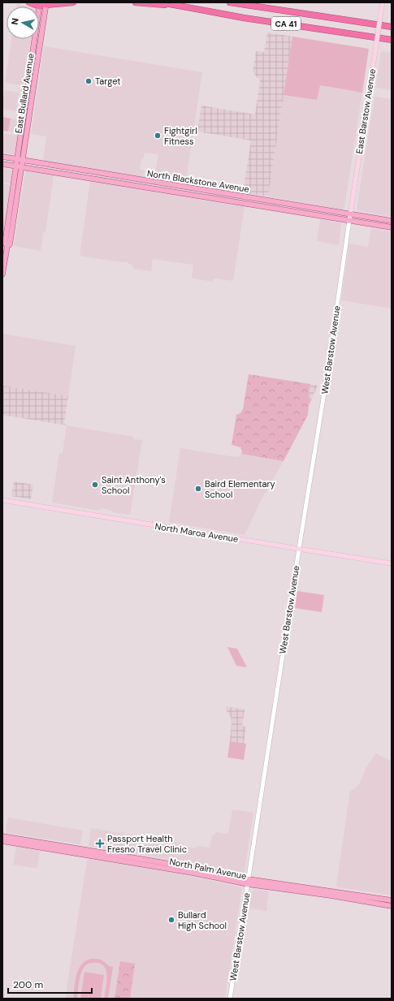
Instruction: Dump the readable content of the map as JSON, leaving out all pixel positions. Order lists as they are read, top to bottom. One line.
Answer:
{"streets":{"highway":["CA 41"],"main road":["East Bullard Avenue","East Barstow Avenue","North Blackstone Avenue","North Maroa Avenue","North Palm Avenue"],"street":["West Barstow Avenue"]},"crossings":[["East Bullard Avenue","North Blackstone Avenue"],["East Barstow Avenue","North Blackstone Avenue"],["East Barstow Avenue","West Barstow Avenue"],["North Blackstone Avenue","West Barstow Avenue"],["West Barstow Avenue","North Maroa Avenue"],["West Barstow Avenue","North Palm Avenue"]],"places":{"other":["Target","Fightgirl Fitness","Saint Anthony's School","Baird Elementary School","Bullard High School"],"health":["Passport Health Fresno Travel Clinic"]},"scale_bar":"200 m","north":"left"}
